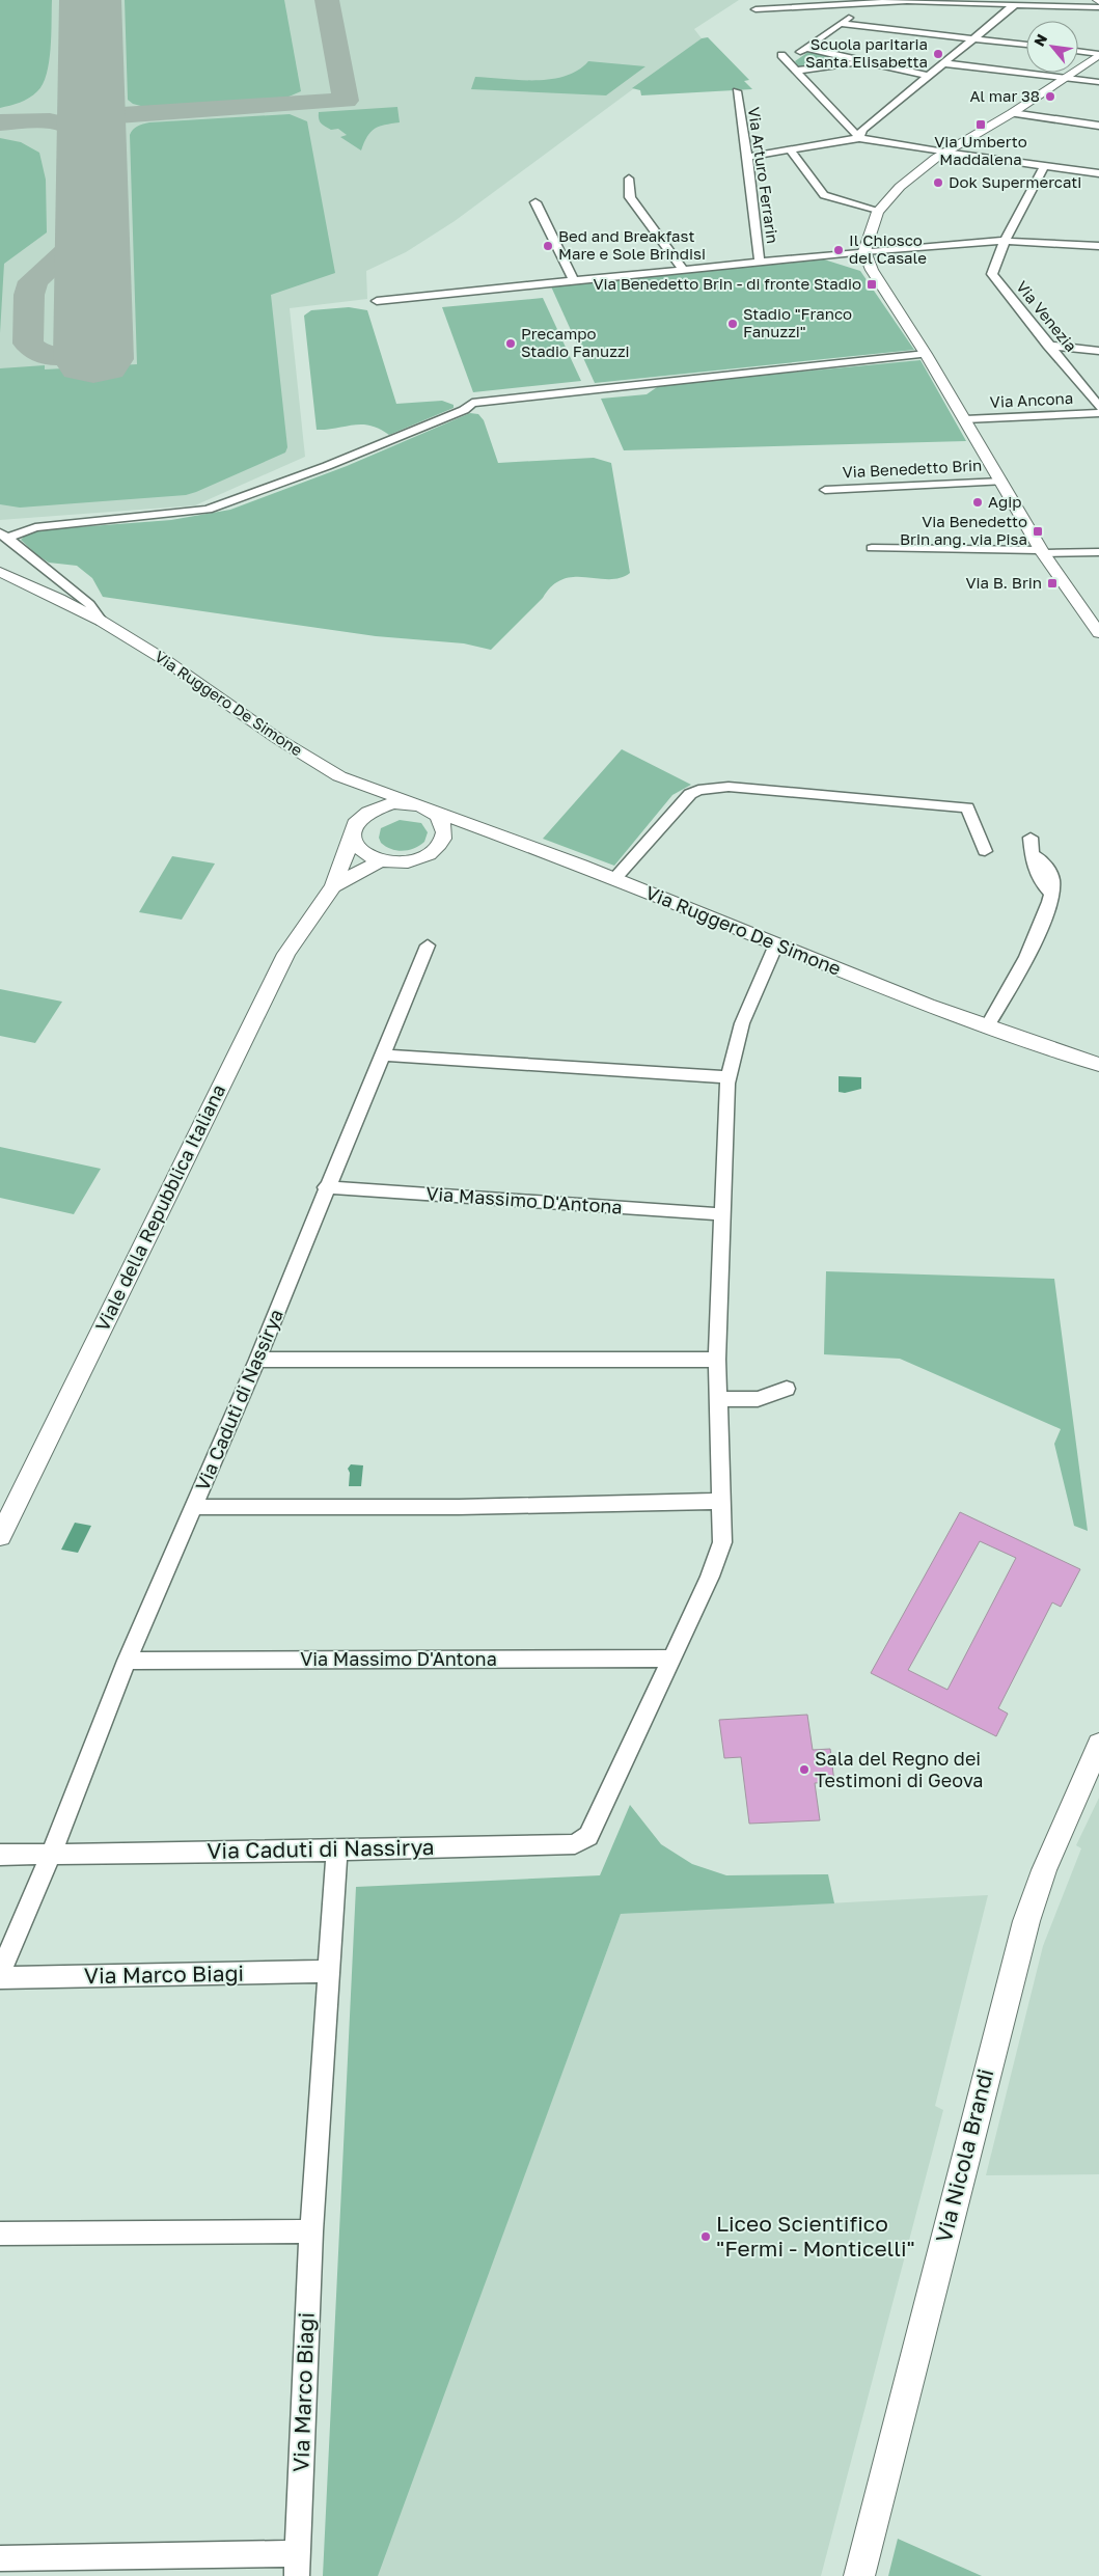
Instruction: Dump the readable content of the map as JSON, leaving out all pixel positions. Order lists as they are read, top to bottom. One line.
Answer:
{"streets":{"street":["Via Arturo Ferrarin","Via Venezia","Via Ancona","Via Benedetto Brin","Via Ruggero De Simone","Via Massimo D'Antona","Viale della Repubblica Italiana","Via Caduti di Nassirya","Via Marco Biagi","Via Nicola Brandi"]},"crossings":[["Via Ancona","Via Benedetto Brin"],["Via Ruggero De Simone","Viale della Repubblica Italiana"],["Via Massimo D'Antona","Via Caduti di Nassirya"],["Via Caduti di Nassirya","Via Marco Biagi"]],"places":{"other":["Scuola paritaria Santa Elisabetta","Al mar 38","Dok Supermercati","Bed and Breakfast Mare e Sole Brindisi","Il Chiosco del Casale","Stadio \"Franco Fanuzzi\"","Precampo Stadio Fanuzzi","Agip","Sala del Regno dei Testimoni di Geova","Liceo Scientifico \"Fermi - Monticelli\""],"transit":["Via Umberto Maddalena","Via Benedetto Brin - di fronte Stadio","Via Benedetto Brin ang. via Pisa","Via B. Brin"]},"north":"top left"}
